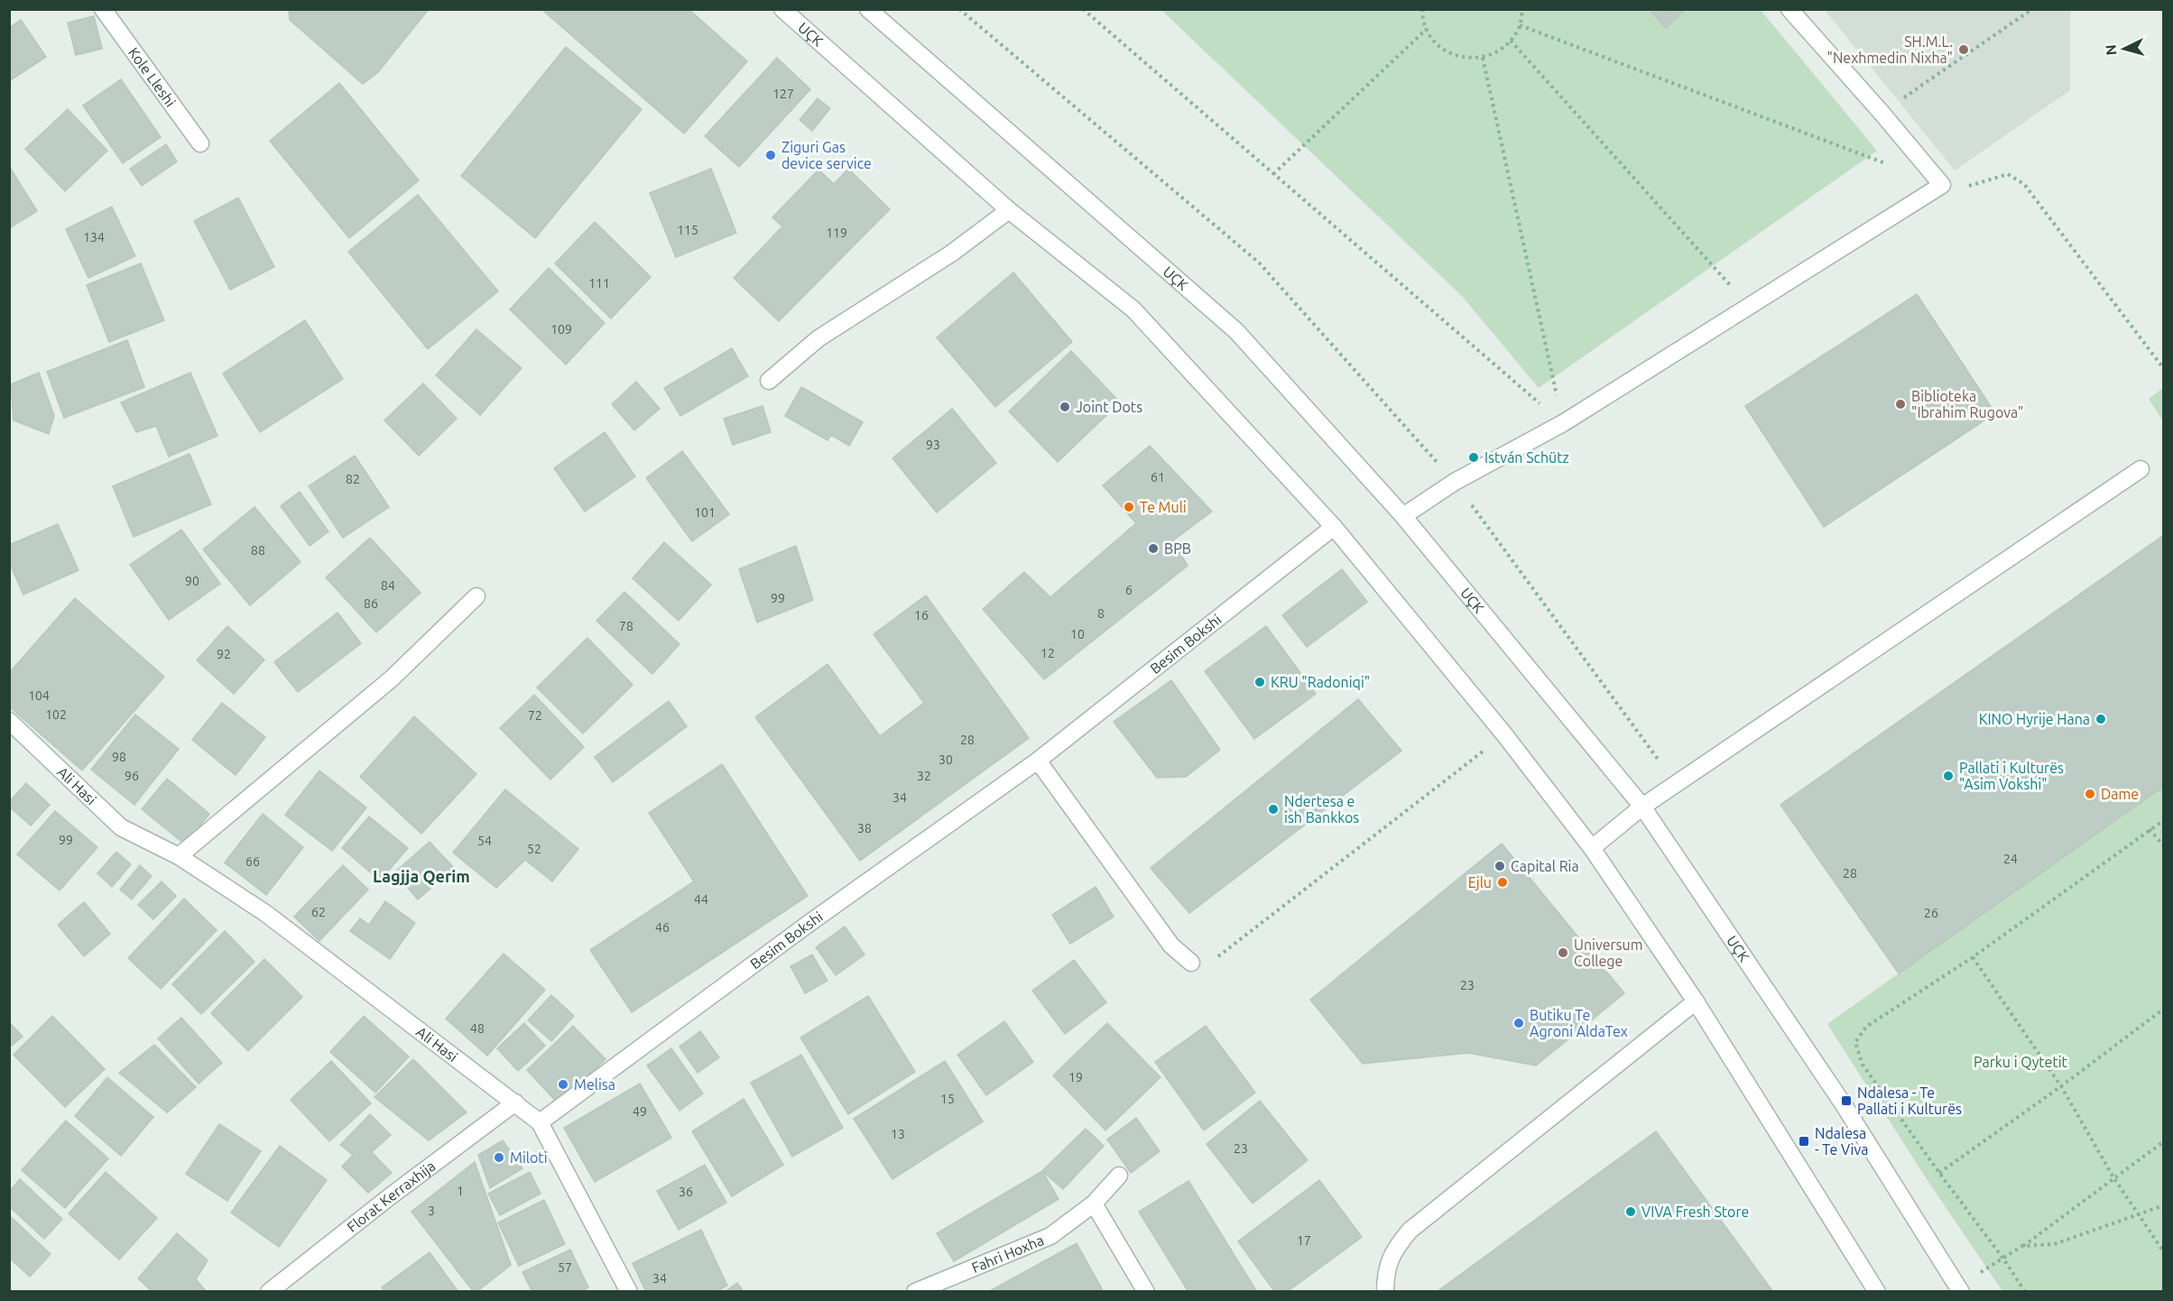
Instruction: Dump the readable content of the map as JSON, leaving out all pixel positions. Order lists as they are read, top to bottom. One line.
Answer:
{"streets":{"street":["UÇK","Kole Lleshi","Besim Bokshi","Ali Hasi","Florat Kerraxhija","Fahri Hoxha"]},"crossings":[["UÇK","Besim Bokshi"],["Besim Bokshi","Ali Hasi"],["Ali Hasi","Florat Kerraxhija"]],"districts":["Lagjja Qerim"],"parks":["Parku i Qytetit"],"places":{"other":["SH.M.L. \"Nexhmedin Nixha\"","Ziguri Gas device service","Biblioteka \"Ibrahim Rugova\"","Joint Dots","István Schütz","Te Muli","BPB","KRU \"Radoniqi\"","KINO Hyrije Hana","Pallati i Kulturës \"Asim Vokshi\"","Dame","Ndertesa e ish Bankkos","Capital Ria","Ejlu","Universum College","Butiku Te Agroni AldaTex","Melisa","Miloti","VIVA Fresh Store"],"transit":["Ndalesa - Te Pallati i Kulturës","Ndalesa - Te Viva"]},"house_numbers":["127","115","119","134","111","109","93","61","82","101","88","90","84","6","99","86","8","16","78","10","12","92","104","102","72","28","98","30","96","32","34","38","99","54","52","24","66","28","44","62","26","46","23","48","19","15","49","13","23","1","36","3","17","57","34"],"north":"left"}
